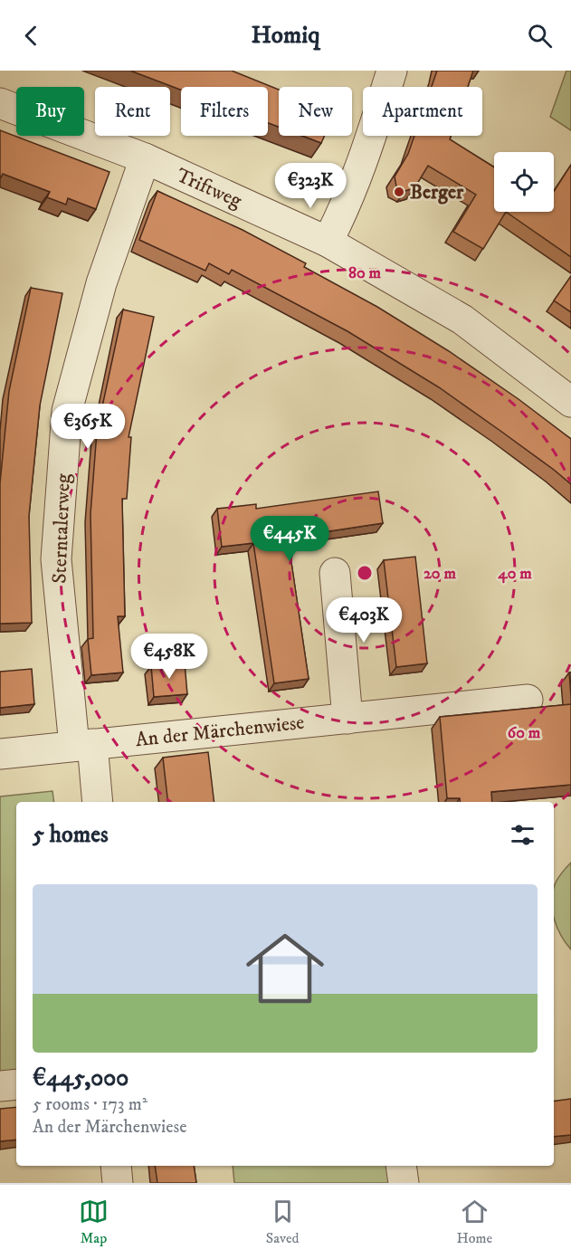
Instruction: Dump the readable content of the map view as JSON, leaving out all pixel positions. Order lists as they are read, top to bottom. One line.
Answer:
{"streets":{"street":["Triftweg","Sterntalerweg","An der Märchenwiese"]},"crossings":[["Triftweg","Sterntalerweg"],["Sterntalerweg","An der Märchenwiese"]],"places":["Berger"],"page":{"header":"Homiq","chip":["Buy","Rent","Filters","New","Apartment"],"price":["€323K","€365K","€445K","€403K","€458K"],"heading":"5 homes","list":[{"name":"€445,000","note":"5 rooms · 173 m² · An der Märchenwiese"}],"tabs":["Map","Saved","Home"]},"rings":["80 m","20 m","40 m","60 m"]}
